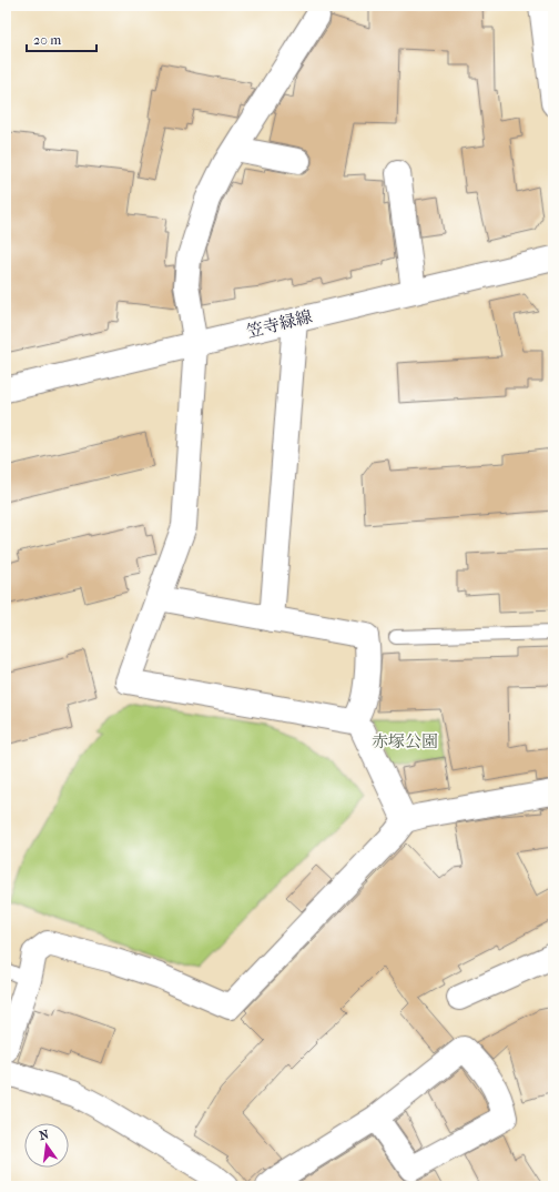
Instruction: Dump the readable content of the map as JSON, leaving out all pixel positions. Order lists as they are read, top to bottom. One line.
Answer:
{"streets":{"street":["笠寺緑線"]},"parks":["赤塚公園"],"scale_bar":"20 m","north":"top"}
